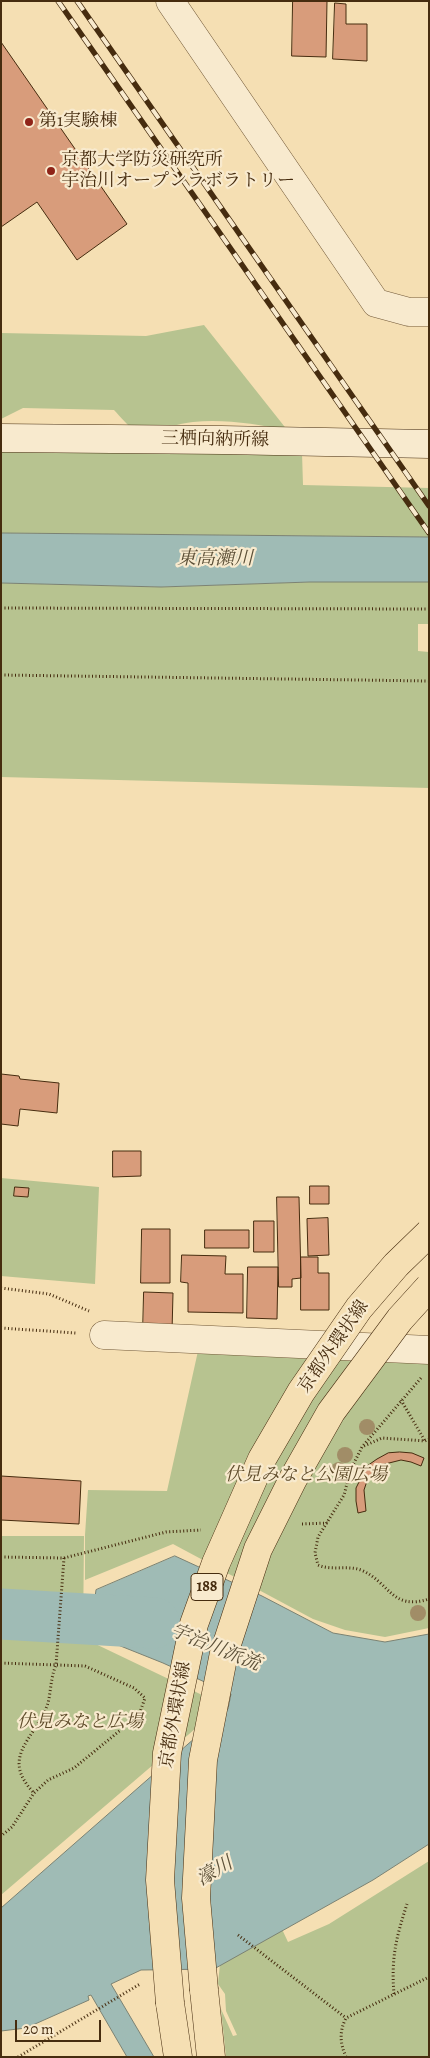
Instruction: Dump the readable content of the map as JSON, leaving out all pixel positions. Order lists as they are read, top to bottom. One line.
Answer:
{"streets":{"main road":["京都外環状線","188"],"street":["三栖向納所線"]},"water":["東高瀬川","宇治川派流","濠川"],"parks":["伏見みなと公園広場","伏見みなと広場"],"places":["第1実験棟","京都大学防災研究所 宇治川オープンラボラトリー"],"scale_bar":"20 m"}
